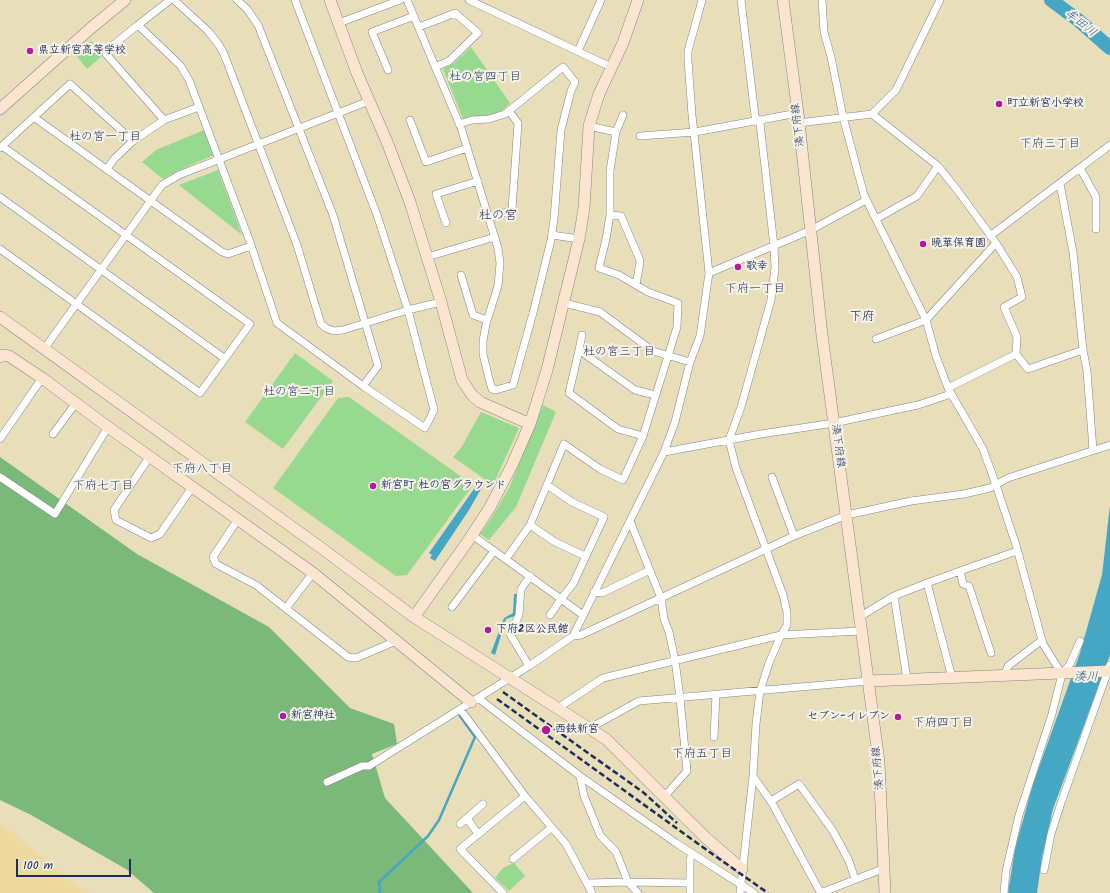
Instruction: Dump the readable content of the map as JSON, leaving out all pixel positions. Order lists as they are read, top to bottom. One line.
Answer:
{"streets":{"street":["湊下府線"]},"districts":["杜の宮四丁目","杜の宮一丁目","下府三丁目","杜の宮","下府一丁目","下府","杜の宮三丁目","杜の宮二丁目","下府八丁目","下府七丁目","下府四丁目","下府五丁目"],"water":["牟田川","湊川"],"places":["県立新宮高等学校","町立新宮小学校","暁華保育園","歌幸","新宮町 杜の宮グラウンド","下府2区公民館","新宮神社","セブン-イレブン","西鉄新宮"],"scale_bar":"100 m"}
